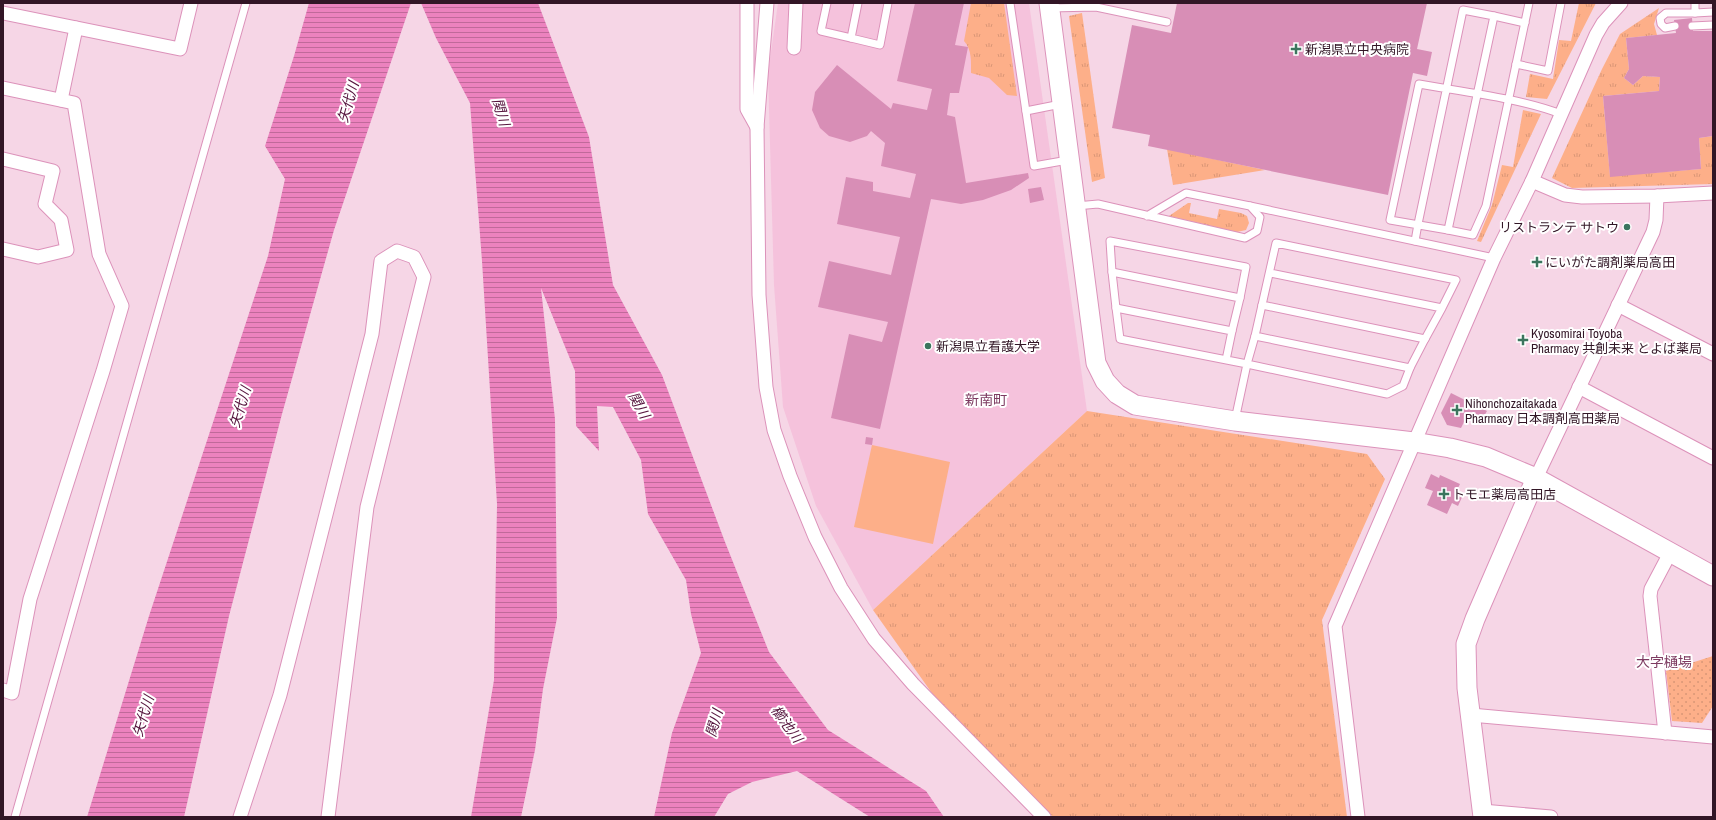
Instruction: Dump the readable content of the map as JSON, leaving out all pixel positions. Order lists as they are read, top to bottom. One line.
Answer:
{"districts":["新南町","大字樋場"],"water":["矢代川","関川","櫛池川"],"places":{"health":["新潟県立中央病院","にいがた調剤薬局高田","Kyosomirai Toyoba Pharmacy 共創未来 とよば薬局","Nihonchozaitakada Pharmacy 日本調剤高田薬局","トモエ薬局高田店"],"other":["リストランテ サトウ","新潟県立看護大学"]}}
